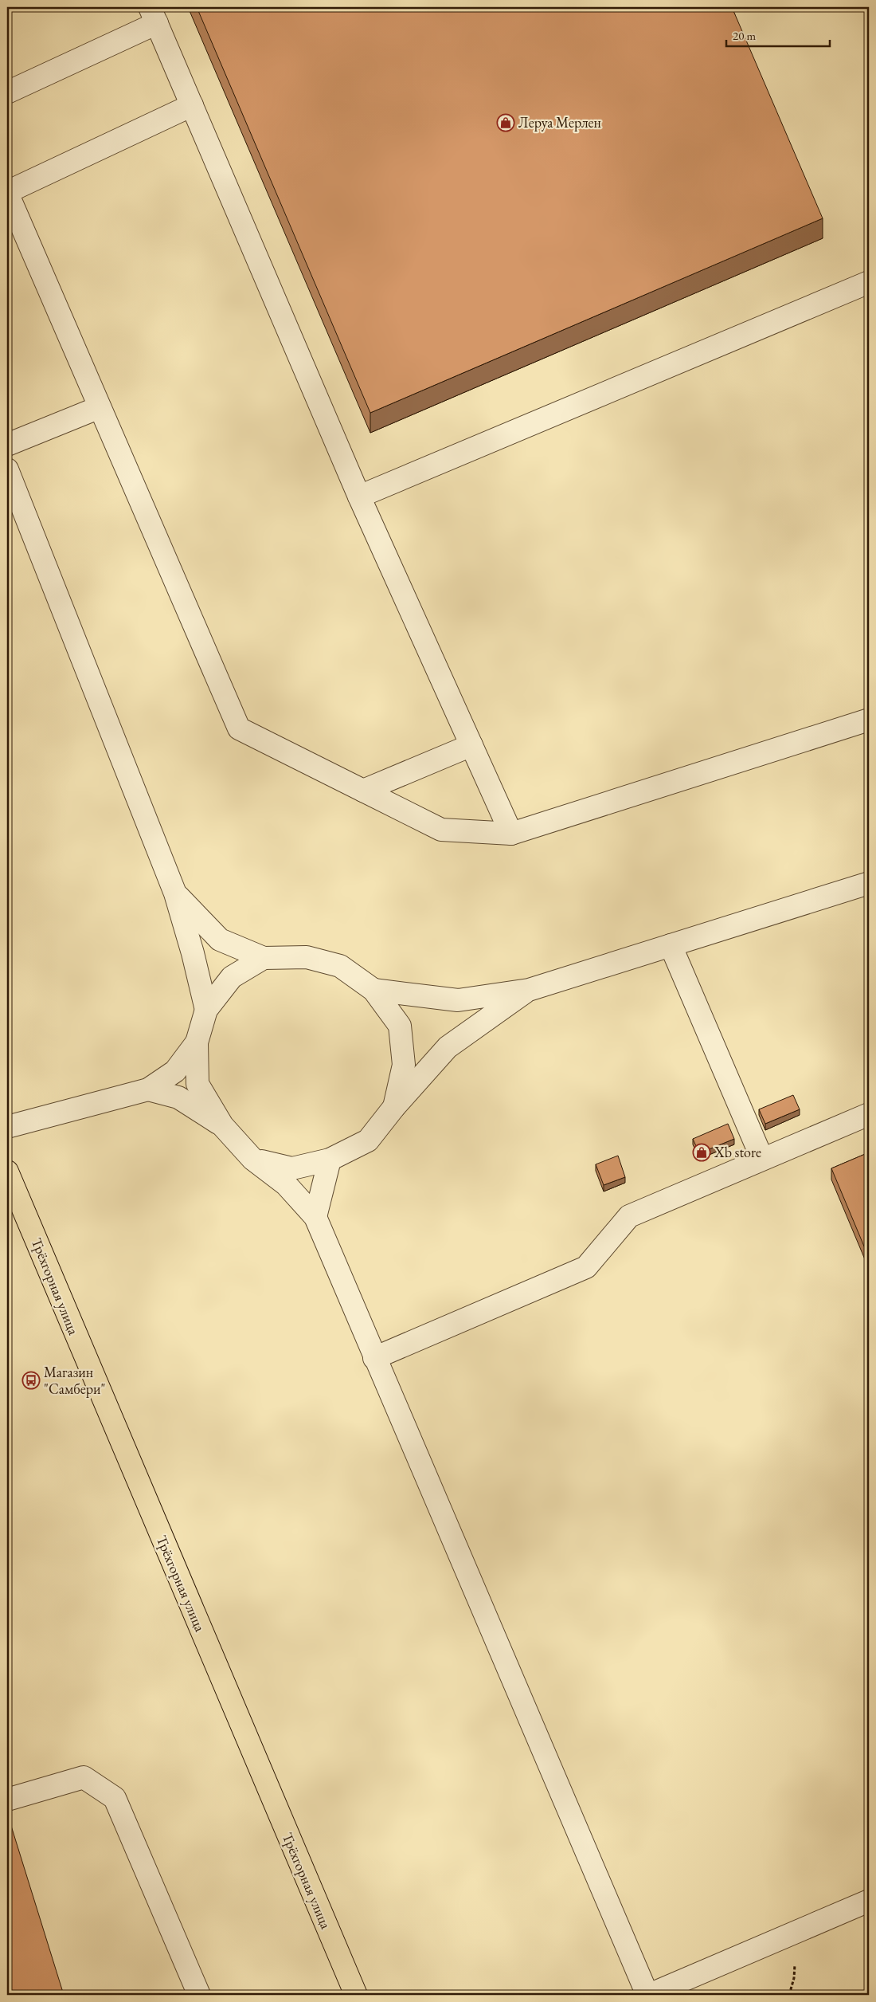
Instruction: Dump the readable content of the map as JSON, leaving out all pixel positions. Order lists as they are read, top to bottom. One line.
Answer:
{"streets":{"highway":["Трёхгорная улица"]},"places":{"shop":["Леруа Мерлен","Xb store"],"bus stop":["Магазин \"Самбери\""]},"scale_bar":"20 m"}
